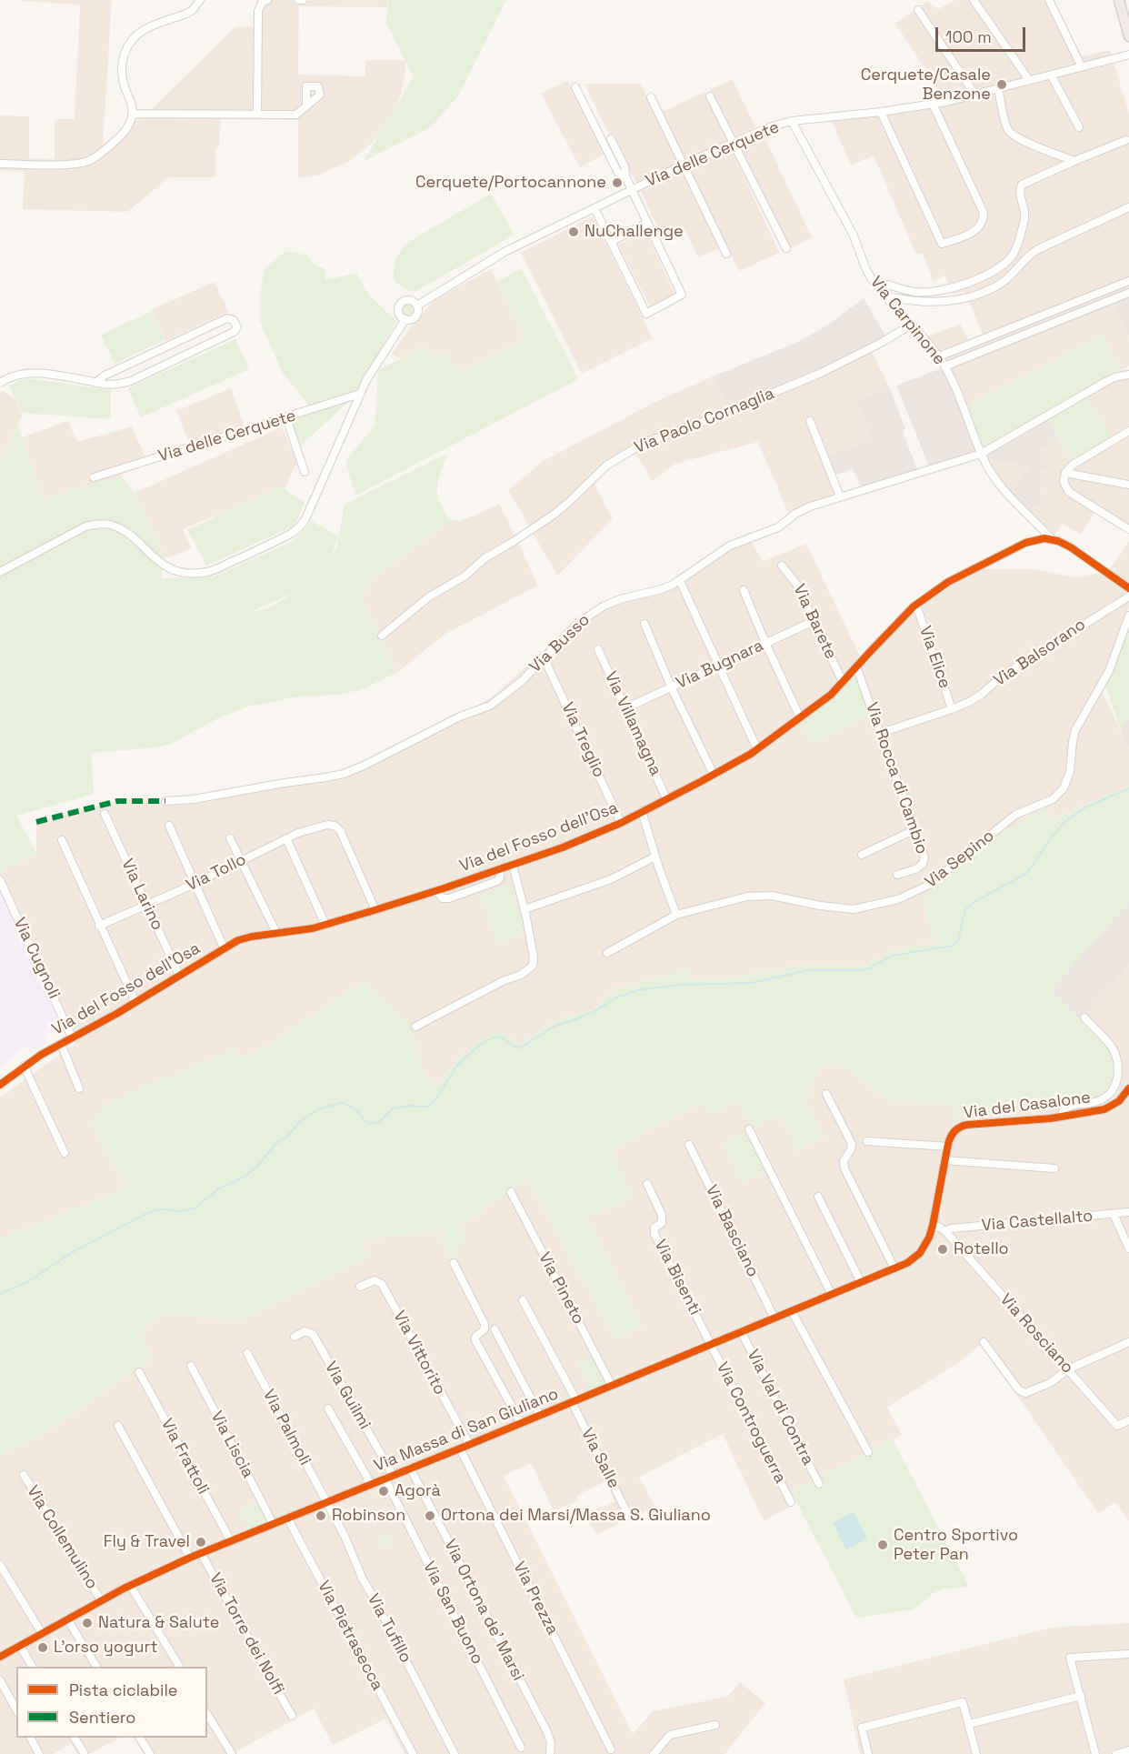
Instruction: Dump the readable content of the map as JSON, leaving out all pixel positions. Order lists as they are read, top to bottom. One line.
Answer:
{"streets":{"street":["Via delle Cerquete","Via Carpinone","Via Paolo Cornaglia","Via Barete","Via Busso","Via Balsorano","Via Elice","Via Bugnara","Via Villamagna","Via Treglio","Via Rocca di Cambio","Via del Fosso dell'Osa","Via Sepino","Via Tollo","Via Larino","Via Cugnoli","Via del Casalone","Via Castellalto","Via Basciano","Via Bisenti","Via Pineto","Via Rosciano","Via Vittorito","Via Guilmi","Via Val di Contra","Via Controguerra","Via Palmoli","Via Massa di San Giuliano","Via Liscia","Via Frattoli","Via Salle","Via Collemulino","Via Prezza","Via Ortona de' Marsi","Via San Buono","Via Tufillo","Via Torre dei Nolfi","Via Pietrasecca"]},"crossings":[["Via delle Cerquete","Via Carpinone"],["Via Carpinone","Via Paolo Cornaglia"],["Via Carpinone","Via Busso"],["Via Carpinone","Via del Fosso dell'Osa"],["Via Barete","Via Bugnara"],["Via Barete","Via del Fosso dell'Osa"],["Via Busso","Via Treglio"],["Via Balsorano","Via Elice"],["Via Balsorano","Via Rocca di Cambio"],["Via Elice","Via del Fosso dell'Osa"],["Via Bugnara","Via Villamagna"],["Via Villamagna","Via del Fosso dell'Osa"],["Via Treglio","Via del Fosso dell'Osa"],["Via Rocca di Cambio","Via del Fosso dell'Osa"],["Via del Fosso dell'Osa","Via Tollo"],["Via del Fosso dell'Osa","Via Larino"],["Via del Fosso dell'Osa","Via Cugnoli"],["Via Tollo","Via Larino"],["Via del Casalone","Via Massa di San Giuliano"],["Via Castellalto","Via Rosciano"],["Via Basciano","Via Massa di San Giuliano"],["Via Bisenti","Via Controguerra"],["Via Bisenti","Via Massa di San Giuliano"],["Via Pineto","Via Massa di San Giuliano"],["Via Vittorito","Via Massa di San Giuliano"],["Via Guilmi","Via Massa di San Giuliano"],["Via Val di Contra","Via Massa di San Giuliano"],["Via Controguerra","Via Massa di San Giuliano"],["Via Palmoli","Via Massa di San Giuliano"],["Via Palmoli","Via Tufillo"],["Via Massa di San Giuliano","Via Liscia"],["Via Massa di San Giuliano","Via Frattoli"],["Via Massa di San Giuliano","Via Salle"],["Via Massa di San Giuliano","Via Collemulino"],["Via Massa di San Giuliano","Via Prezza"],["Via Massa di San Giuliano","Via Ortona de' Marsi"],["Via Massa di San Giuliano","Via San Buono"],["Via Massa di San Giuliano","Via Tufillo"],["Via Massa di San Giuliano","Via Torre dei Nolfi"],["Via Massa di San Giuliano","Via Pietrasecca"]],"places":["Cerquete/Casale Benzone","Cerquete/Portocannone","NuChallenge","Rotello","Agorà","Robinson","Ortona dei Marsi/Massa S. Giuliano","Fly & Travel","Centro Sportivo Peter Pan","Natura & Salute","L'orso yogurt"],"legend":["Pista ciclabile","Sentiero"],"scale_bar":"100 m"}
